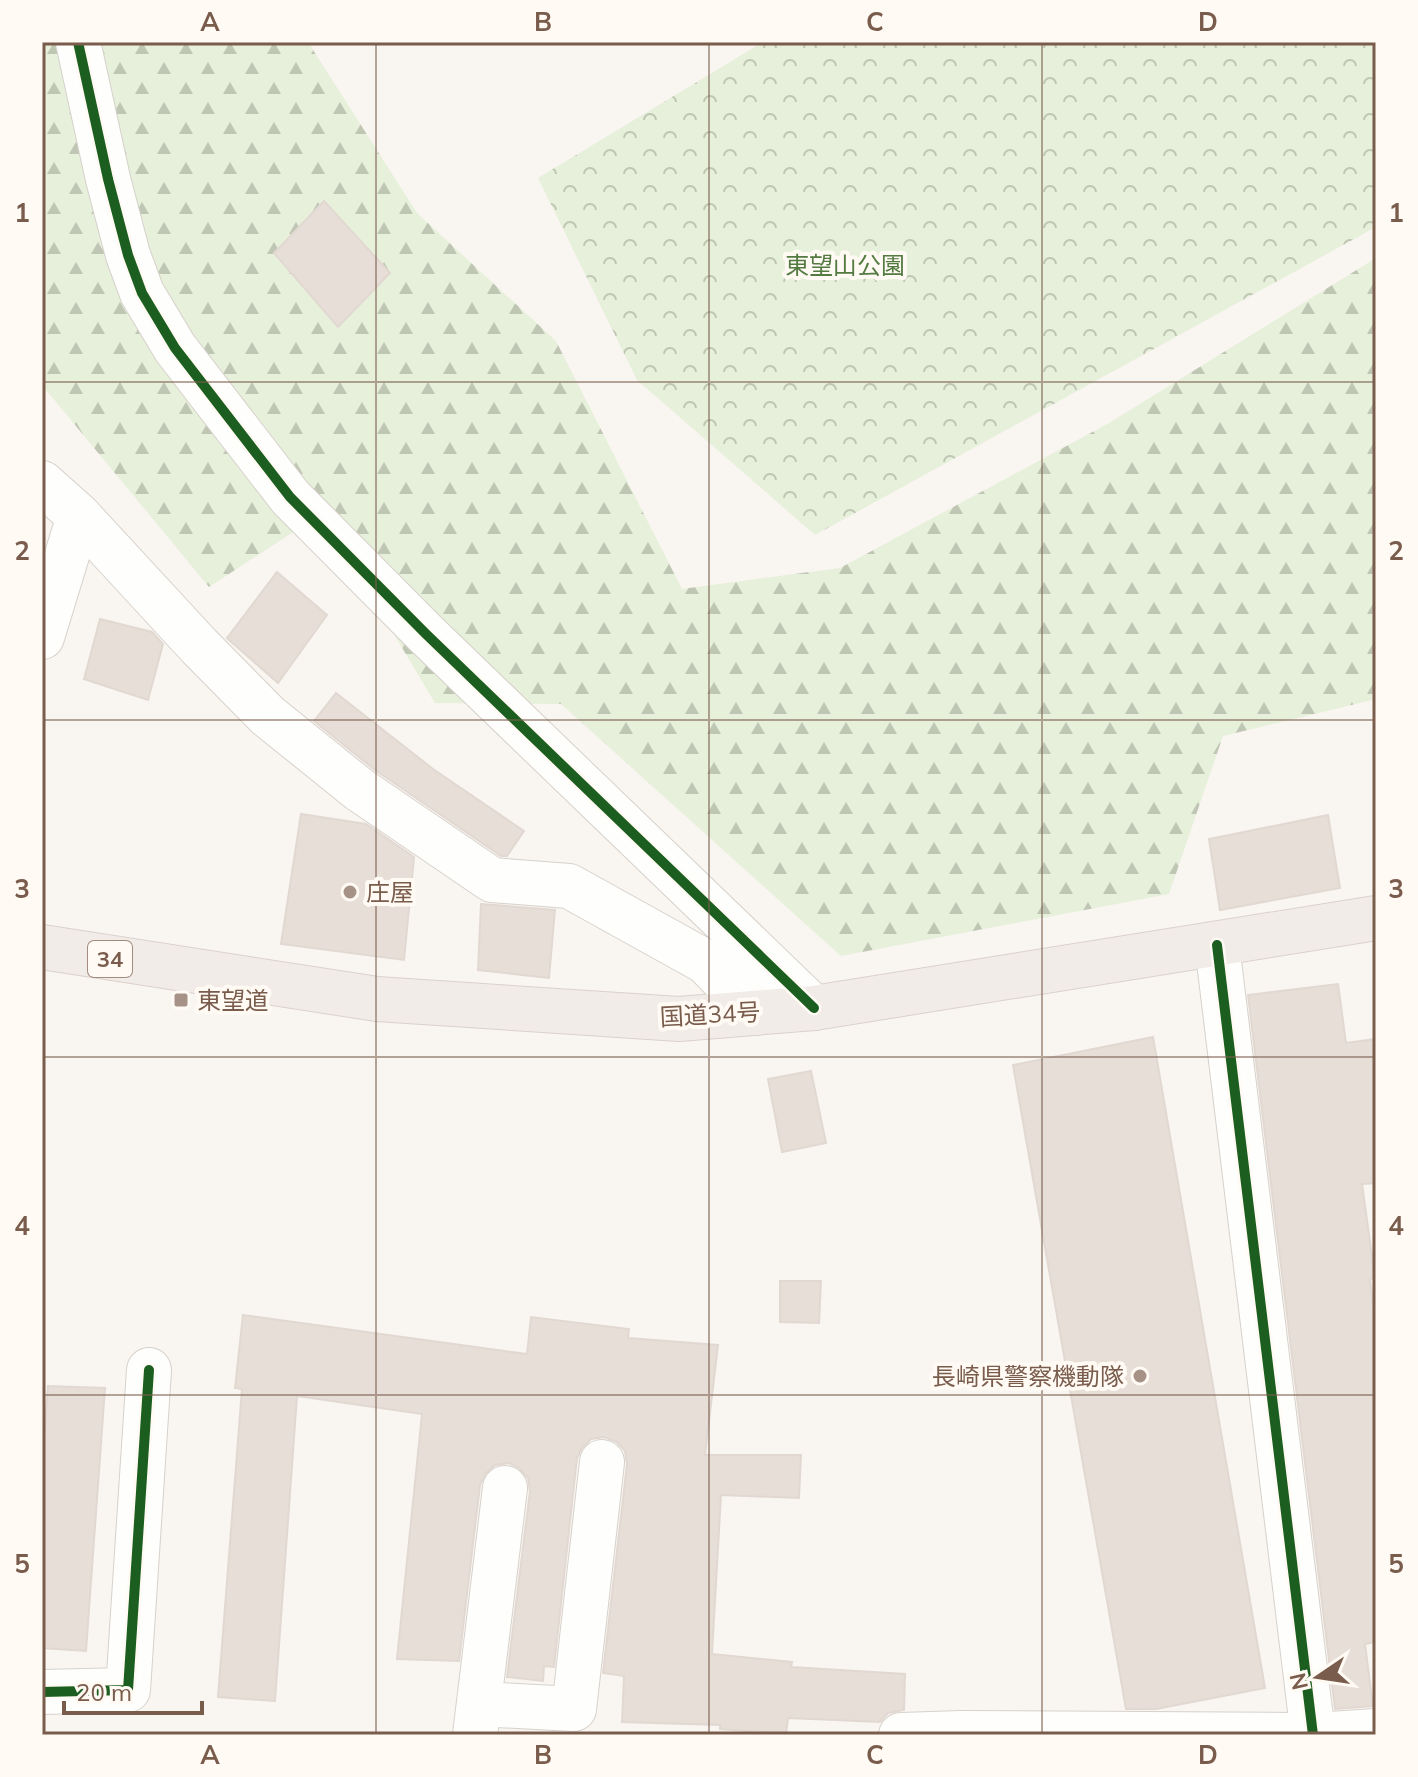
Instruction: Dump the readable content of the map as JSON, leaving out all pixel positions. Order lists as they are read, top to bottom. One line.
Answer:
{"streets":{"highway":["34","国道34号"]},"parks":["東望山公園"],"places":{"other":["庄屋","長崎県警察機動隊"],"transit":["東望道"]},"scale_bar":"20 m","north":"left","grid":{"columns":["A","B","C","D"],"rows":["1","2","3","4","5"]}}
